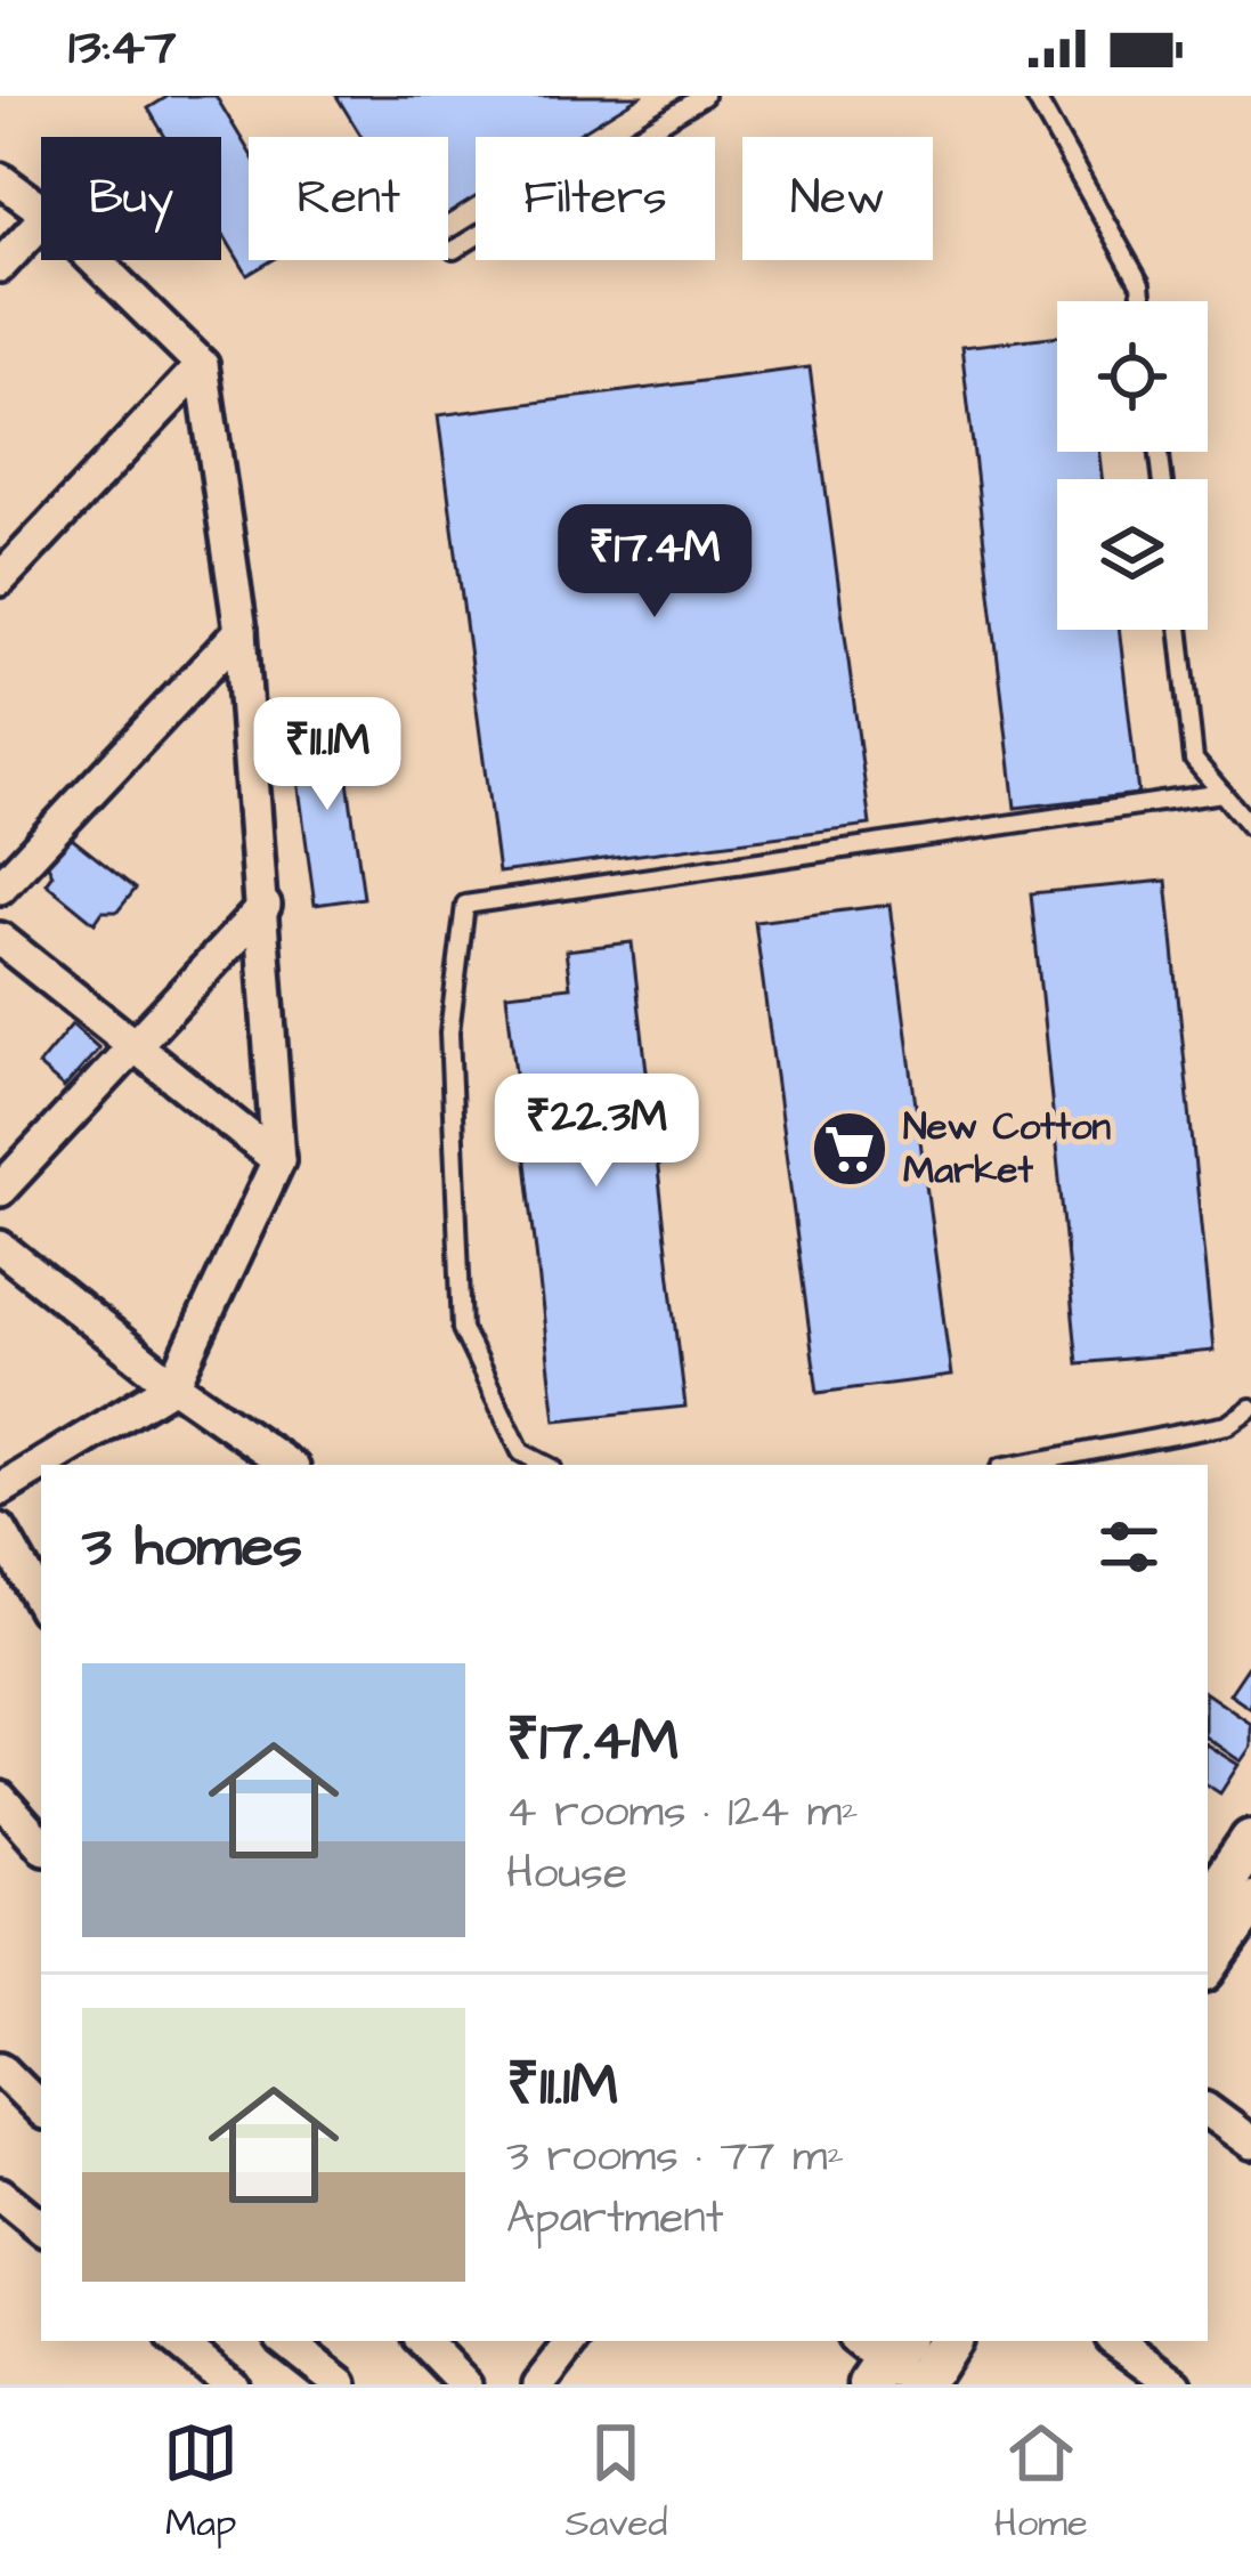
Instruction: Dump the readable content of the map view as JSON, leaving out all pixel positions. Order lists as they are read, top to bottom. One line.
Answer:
{"places":{"supermarket":["New Cotton Market"]},"page":{"status":"13:47","chip":["Buy","Rent","Filters","New"],"price":["₹17.4M","₹11.1M","₹22.3M"],"heading":"3 homes","list":[{"name":"₹17.4M","note":"4 rooms · 124 m² · House"},{"name":"₹11.1M","note":"3 rooms · 77 m² · Apartment"}],"tabs":["Map","Saved","Home"]}}
